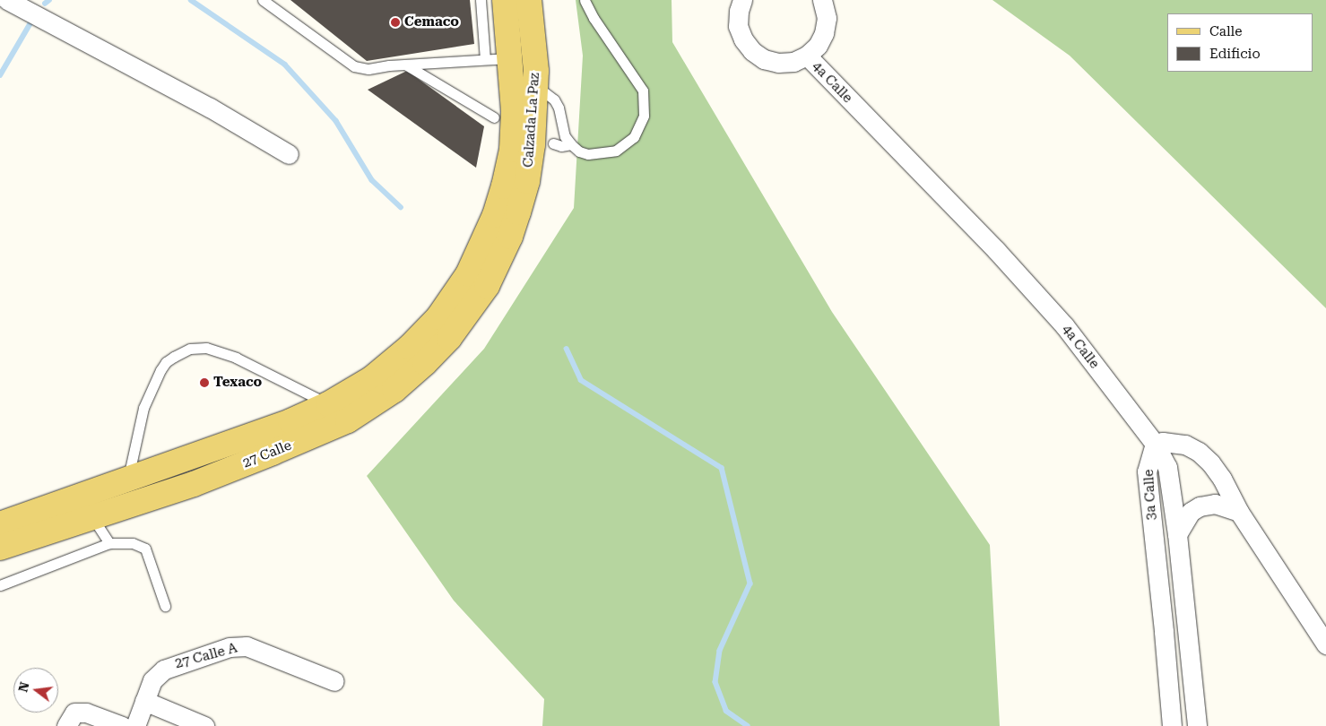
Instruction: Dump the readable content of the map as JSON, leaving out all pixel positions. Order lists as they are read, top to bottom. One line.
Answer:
{"streets":{"main road":["Calzada La Paz","27 Calle"],"street":["4a Calle","3a Calle","27 Calle A"]},"crossings":[["4a Calle","3a Calle"],["Calzada La Paz","27 Calle"]],"places":["Cemaco","Texaco"],"legend":["Calle","Edificio"],"north":"left"}
